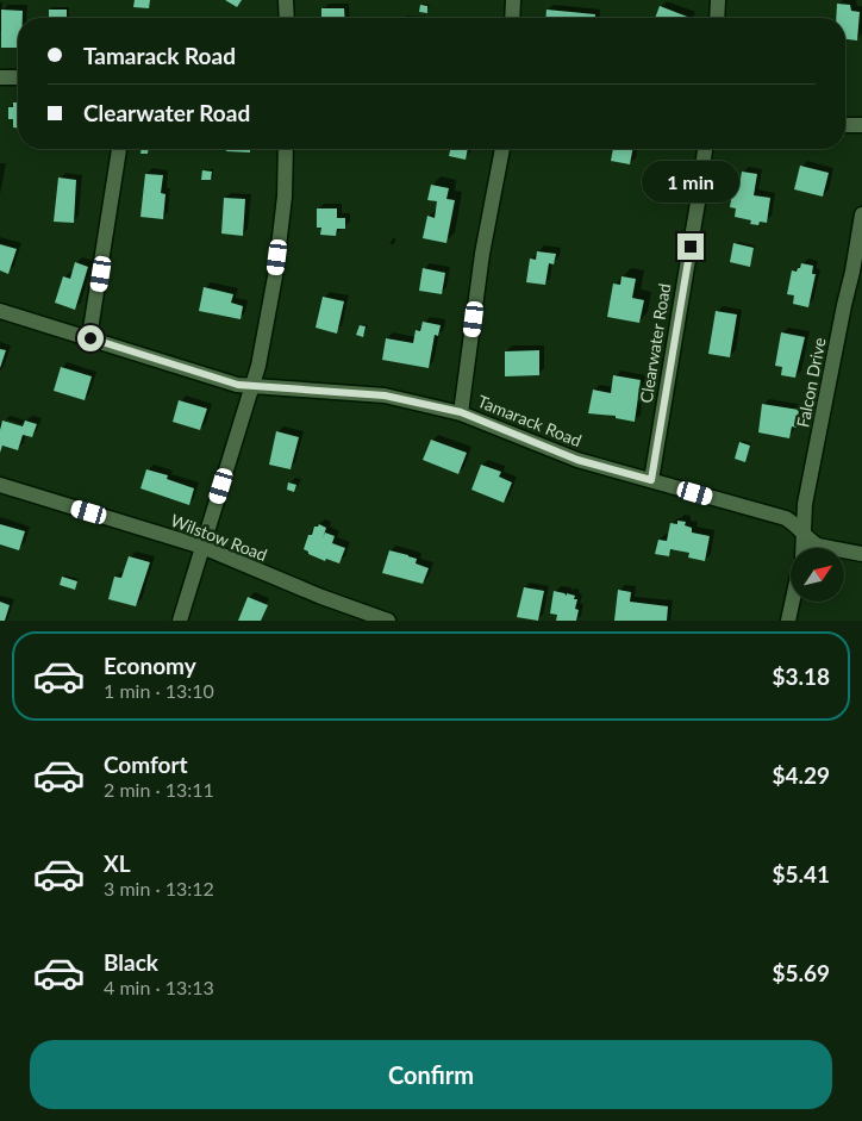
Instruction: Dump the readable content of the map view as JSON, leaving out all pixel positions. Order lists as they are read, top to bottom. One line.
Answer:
{"streets":{"street":["Clearwater Road","Falcon Drive","Tamarack Road","Wilstow Road"]},"crossings":[["Clearwater Road","Tamarack Road"],["Falcon Drive","Tamarack Road"]],"north":"top right","page":{"banner":["Tamarack Road","Clearwater Road"],"bubble":"1 min","list":[{"name":"Economy","note":"1 min · 13:10","value":"$3.18"},{"name":"Comfort","note":"2 min · 13:11","value":"$4.29"},{"name":"XL","note":"3 min · 13:12","value":"$5.41"},{"name":"Black","note":"4 min · 13:13","value":"$5.69"}],"buttons":"Confirm"}}
